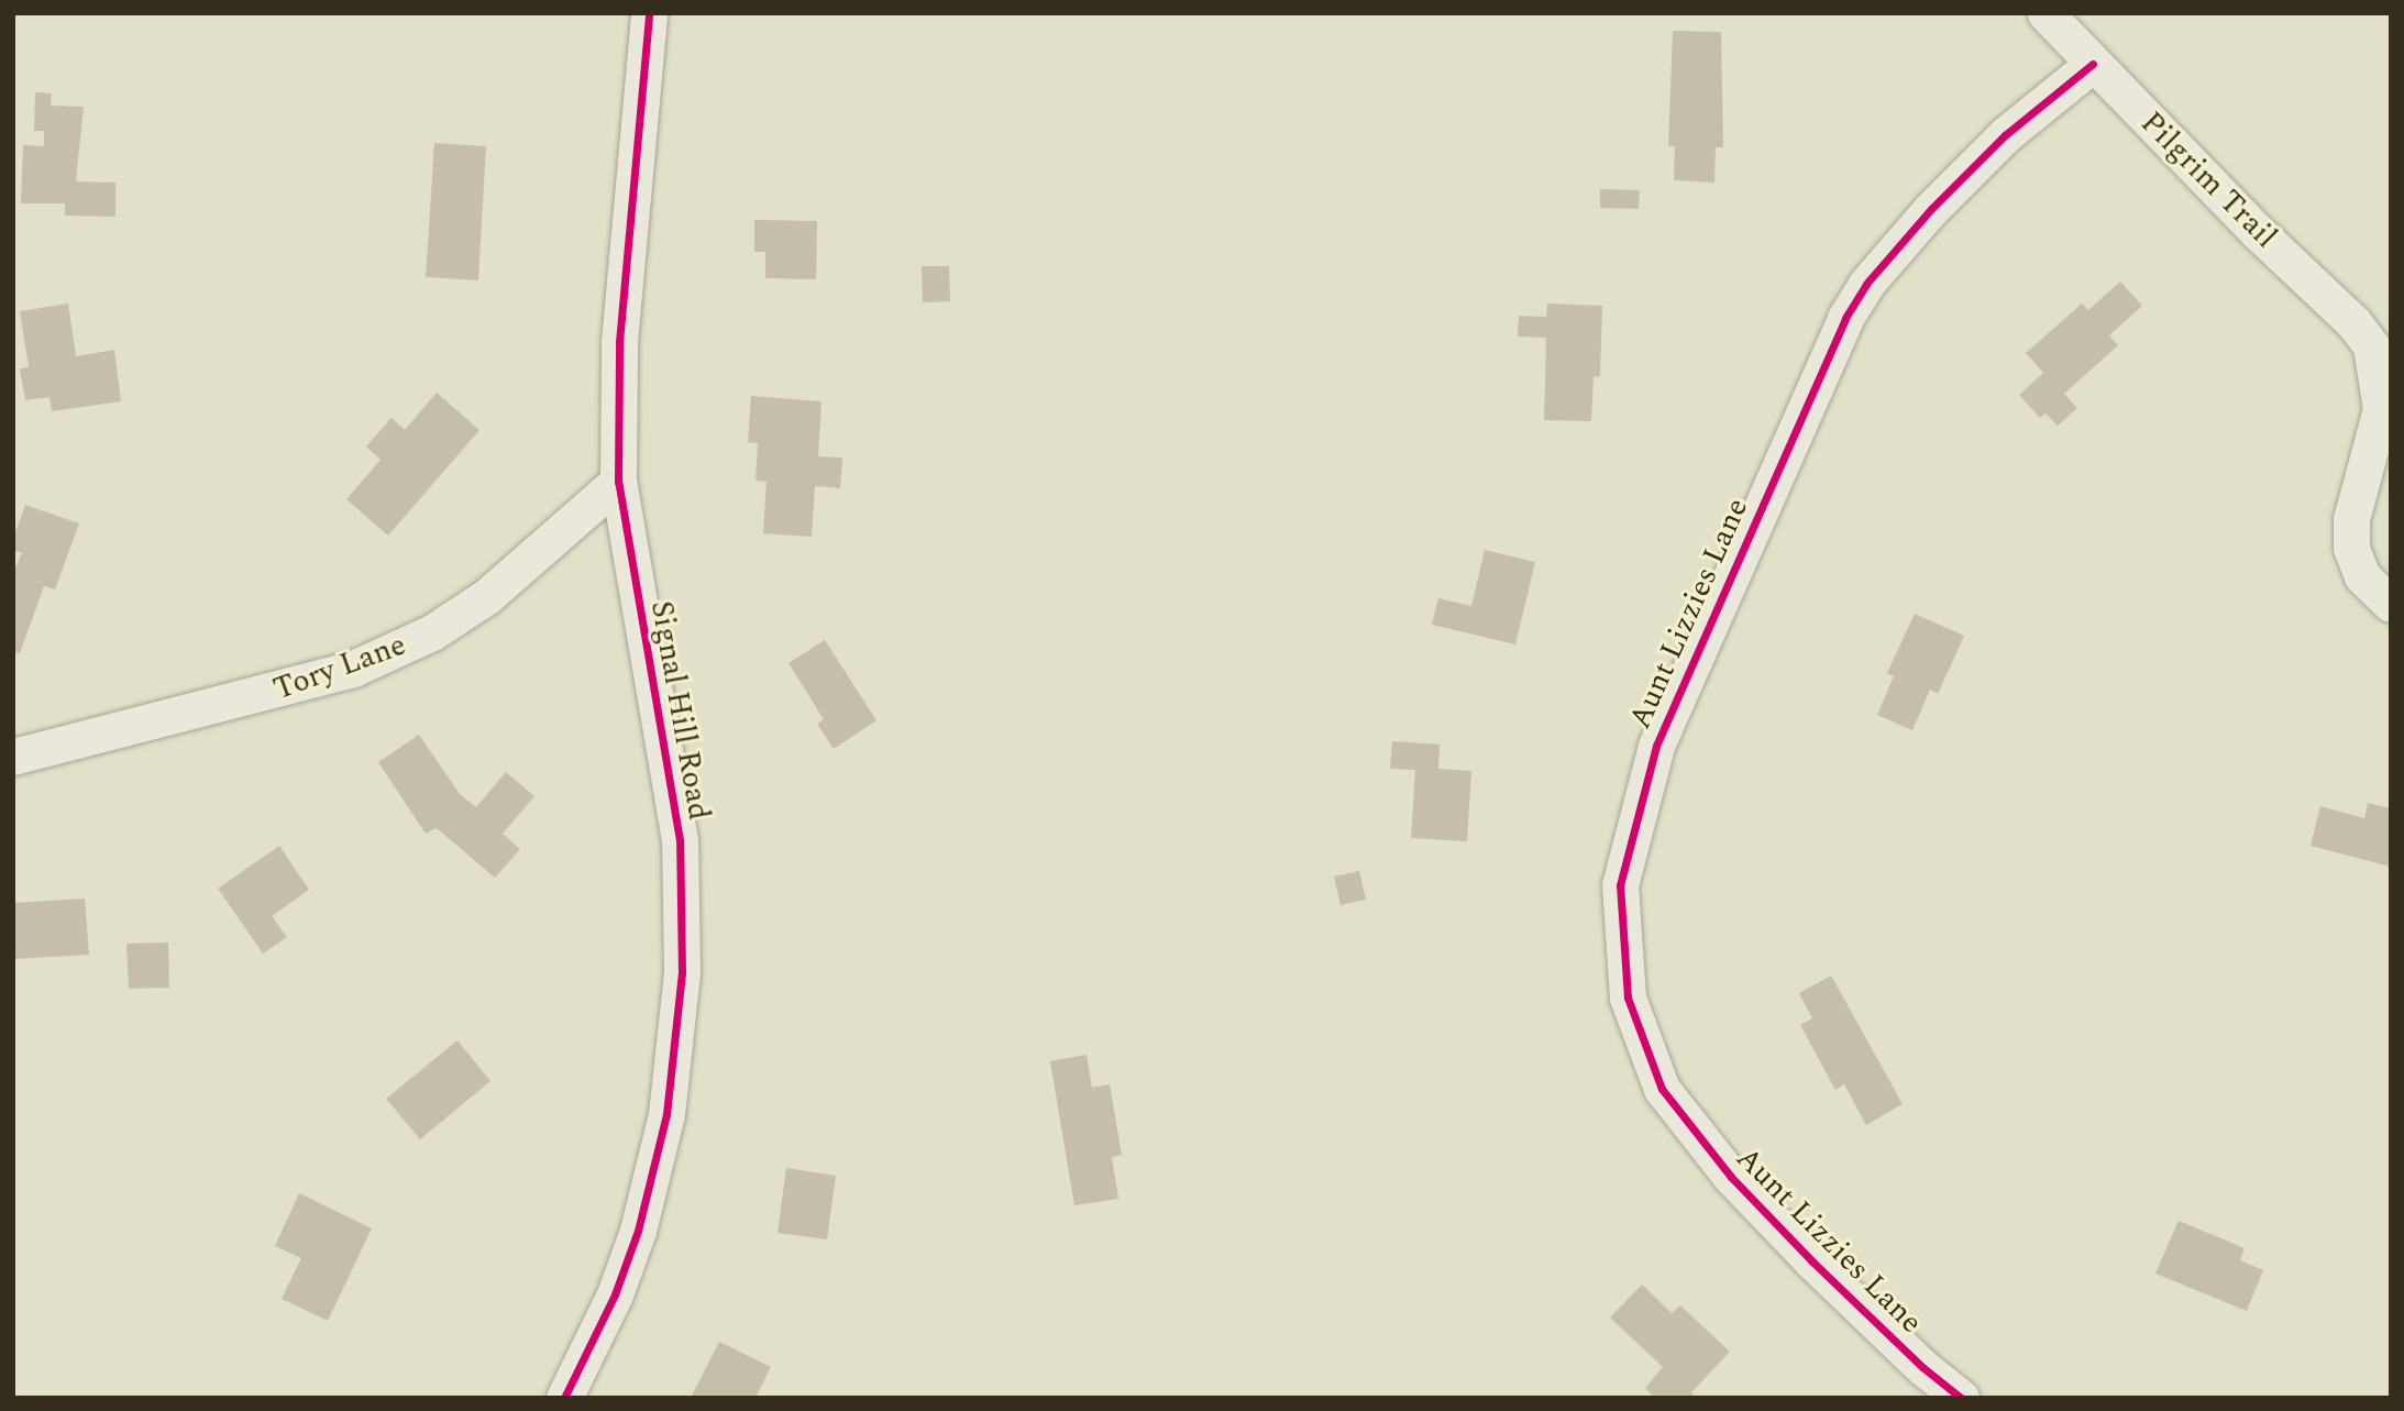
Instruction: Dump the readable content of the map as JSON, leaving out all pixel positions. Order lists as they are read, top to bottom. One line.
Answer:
{"streets":{"street":["Pilgrim Trail","Aunt Lizzies Lane","Tory Lane","Signal Hill Road"]},"crossings":[["Pilgrim Trail","Aunt Lizzies Lane"],["Tory Lane","Signal Hill Road"]]}
